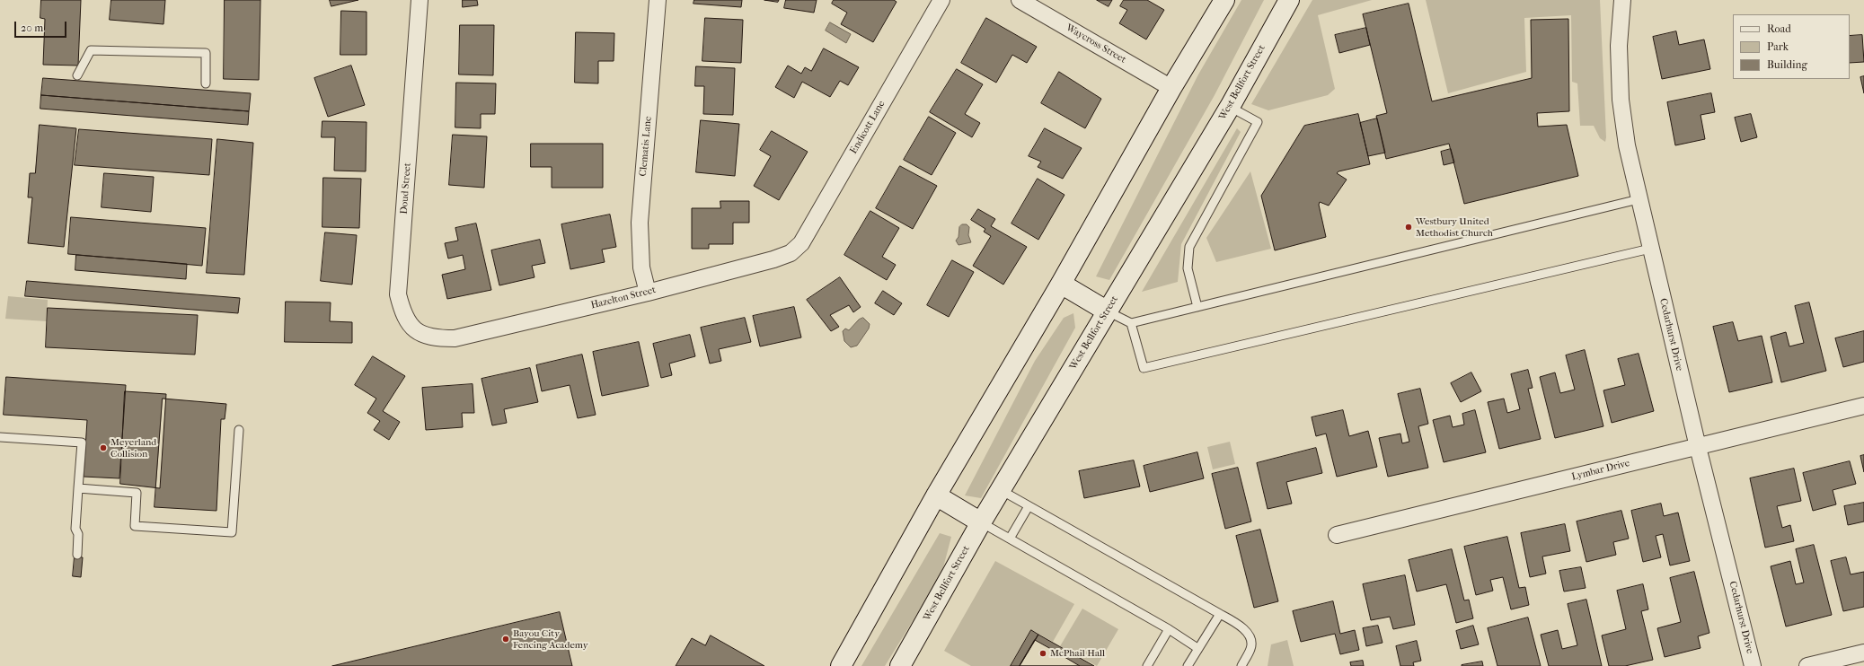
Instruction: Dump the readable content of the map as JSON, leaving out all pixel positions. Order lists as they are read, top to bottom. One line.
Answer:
{"streets":{"main road":["West Bellfort Street"],"street":["Waycross Street","Endicott Lane","Clematis Lane","Doud Street","Hazelton Street","Cedarhurst Drive","Lymbar Drive"]},"crossings":[["Endicott Lane","Hazelton Street"],["Clematis Lane","Hazelton Street"],["Doud Street","Hazelton Street"],["Cedarhurst Drive","Lymbar Drive"]],"places":["Westbury United Methodist Church","Meyerland Collision","Bayou City Fencing Academy","McPhail Hall"],"legend":["Road","Park","Building"],"scale_bar":"20 m"}
